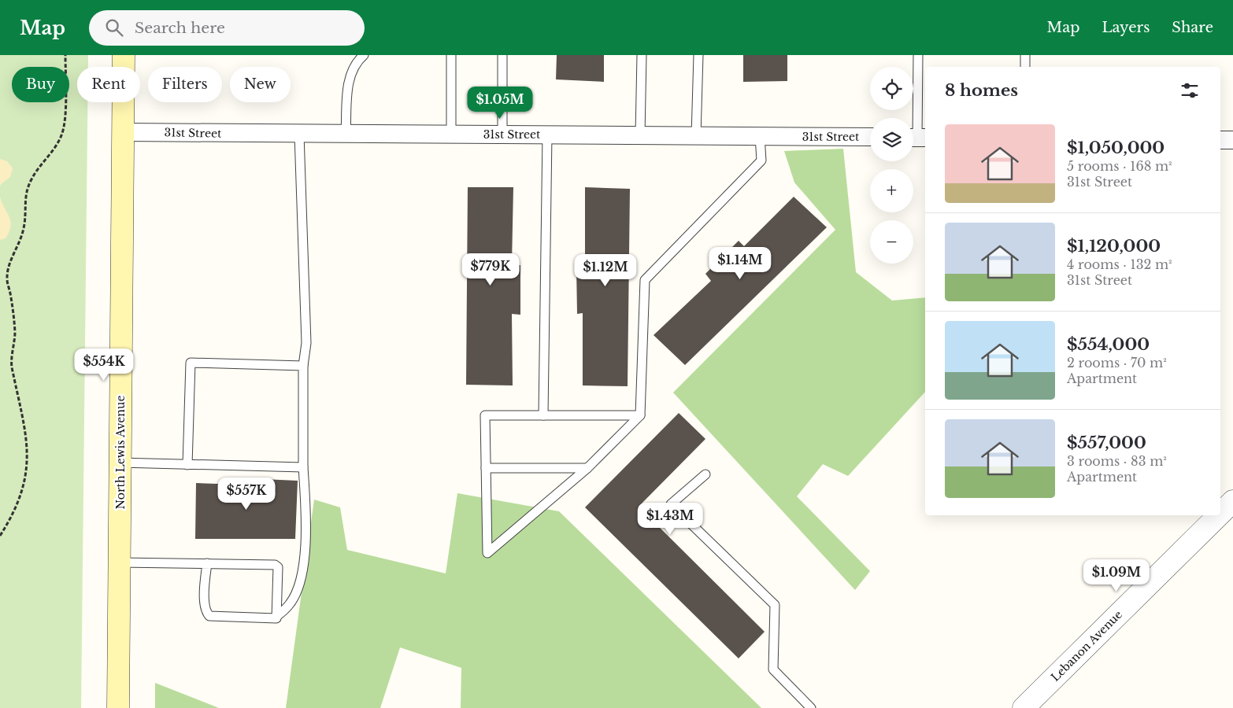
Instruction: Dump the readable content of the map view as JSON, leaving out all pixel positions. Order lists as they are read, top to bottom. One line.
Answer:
{"streets":{"main road":["North Lewis Avenue"],"street":["31st Street","Lebanon Avenue"]},"crossings":[["31st Street","North Lewis Avenue"]],"page":{"header":"Map","search":"Search here","nav":["Map","Layers","Share"],"map_buttons":["+","−"],"chip":["Buy","Rent","Filters","New"],"heading":"8 homes","price":["$1.05M","$1.14M","$779K","$1.12M","$554K","$557K","$1.43M","$1.09M"],"list":[{"name":"$1,050,000","note":"5 rooms · 168 m² · 31st Street"},{"name":"$1,120,000","note":"4 rooms · 132 m² · 31st Street"},{"name":"$554,000","note":"2 rooms · 70 m² · Apartment"},{"name":"$557,000","note":"3 rooms · 83 m² · Apartment"}]}}
